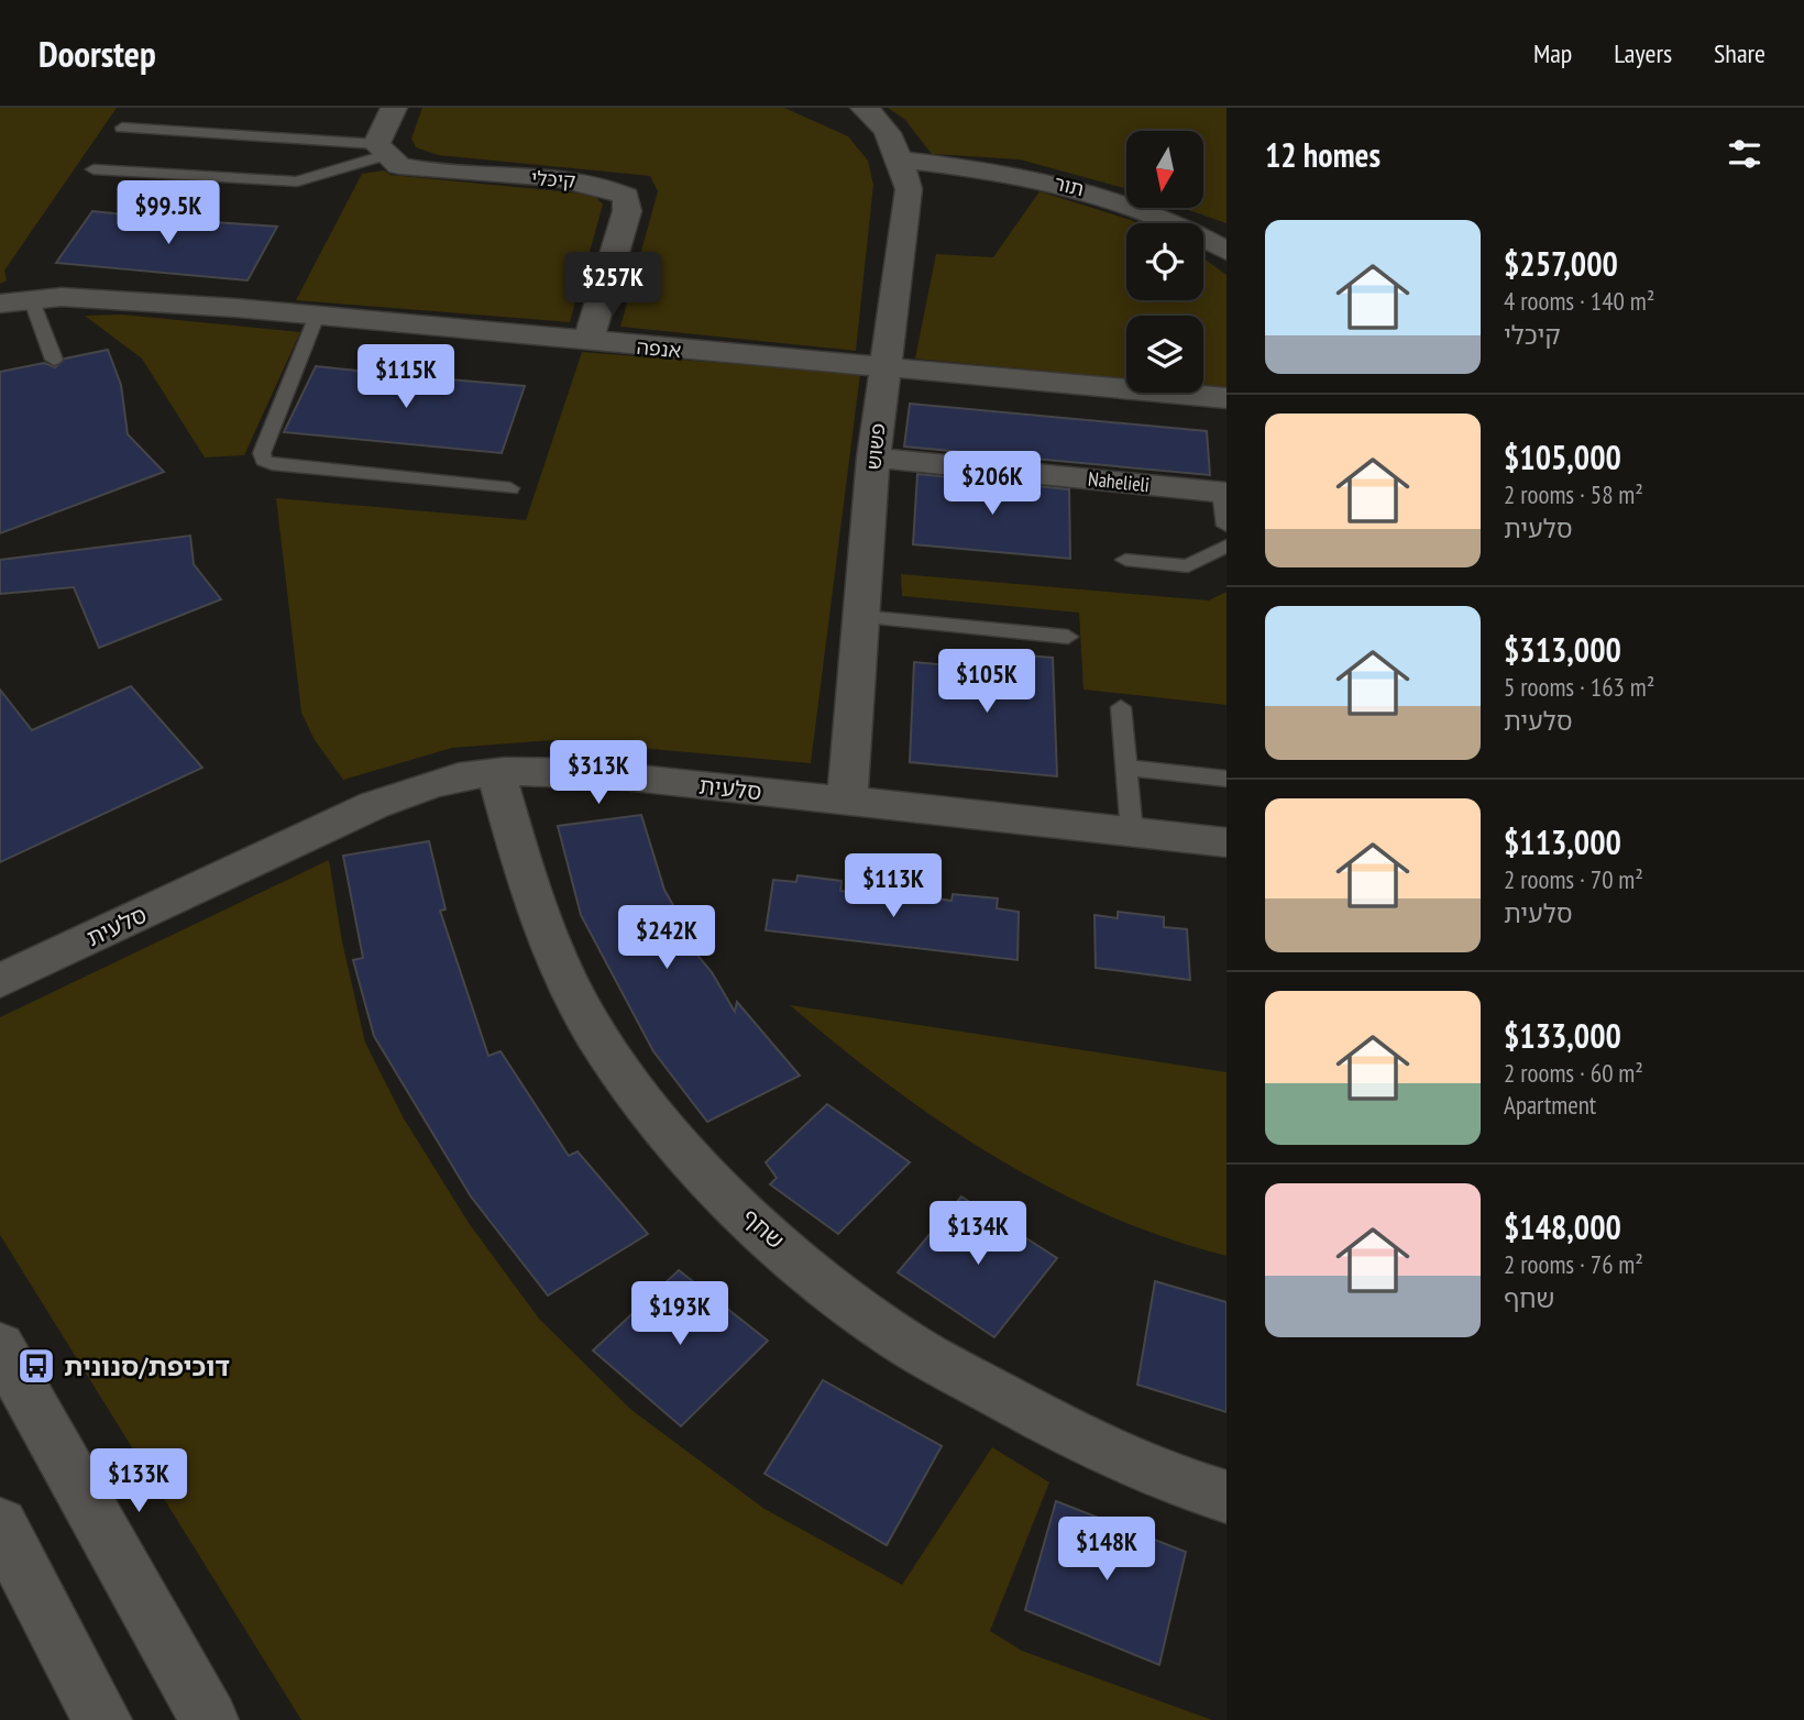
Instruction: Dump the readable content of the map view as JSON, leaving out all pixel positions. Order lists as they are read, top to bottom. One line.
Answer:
{"streets":{"street":["קיכלי","תור","אנפה","פשוש","Nahelieli","סלעית","שחף"]},"crossings":[["קיכלי","אנפה"],["תור","פשוש"],["אנפה","פשוש"],["פשוש","Nahelieli"],["פשוש","סלעית"],["סלעית","שחף"]],"places":{"bus stop":["דוכיפת/סנונית"]},"north":"bottom","page":{"header":"Doorstep","nav":["Map","Layers","Share"],"heading":"12 homes","price":["$99.5K","$257K","$115K","$206K","$105K","$313K","$113K","$242K","$134K","$193K","$133K","$148K"],"list":[{"name":"$257,000","note":"4 rooms · 140 m² · קיכלי"},{"name":"$105,000","note":"2 rooms · 58 m² · סלעית"},{"name":"$313,000","note":"5 rooms · 163 m² · סלעית"},{"name":"$113,000","note":"2 rooms · 70 m² · סלעית"},{"name":"$133,000","note":"2 rooms · 60 m² · Apartment"},{"name":"$148,000","note":"2 rooms · 76 m² · שחף"}]}}
